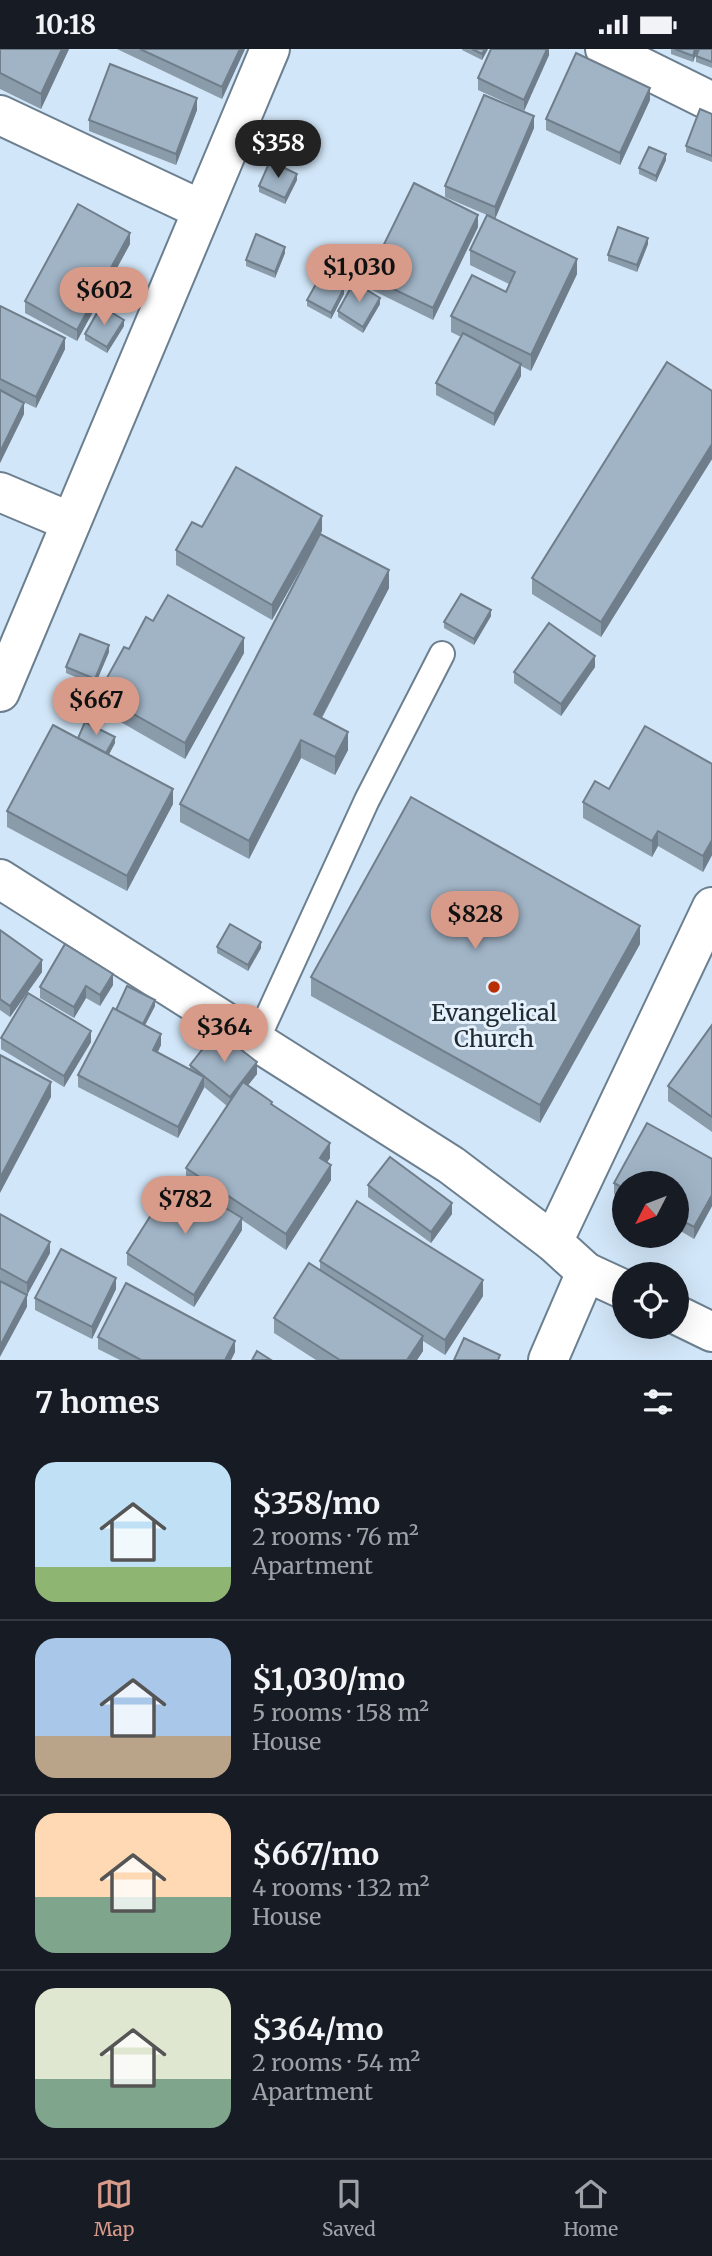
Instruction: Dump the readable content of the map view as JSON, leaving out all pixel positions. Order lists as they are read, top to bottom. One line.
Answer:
{"places":["Evangelical Church"],"north":"bottom left","page":{"status":"10:18","price":["$358","$1,030","$602","$667","$828","$364","$782"],"heading":"7 homes","list":[{"name":"$358/mo","note":"2 rooms · 76 m² · Apartment"},{"name":"$1,030/mo","note":"5 rooms · 158 m² · House"},{"name":"$667/mo","note":"4 rooms · 132 m² · House"},{"name":"$364/mo","note":"2 rooms · 54 m² · Apartment"}],"tabs":["Map","Saved","Home"]}}
